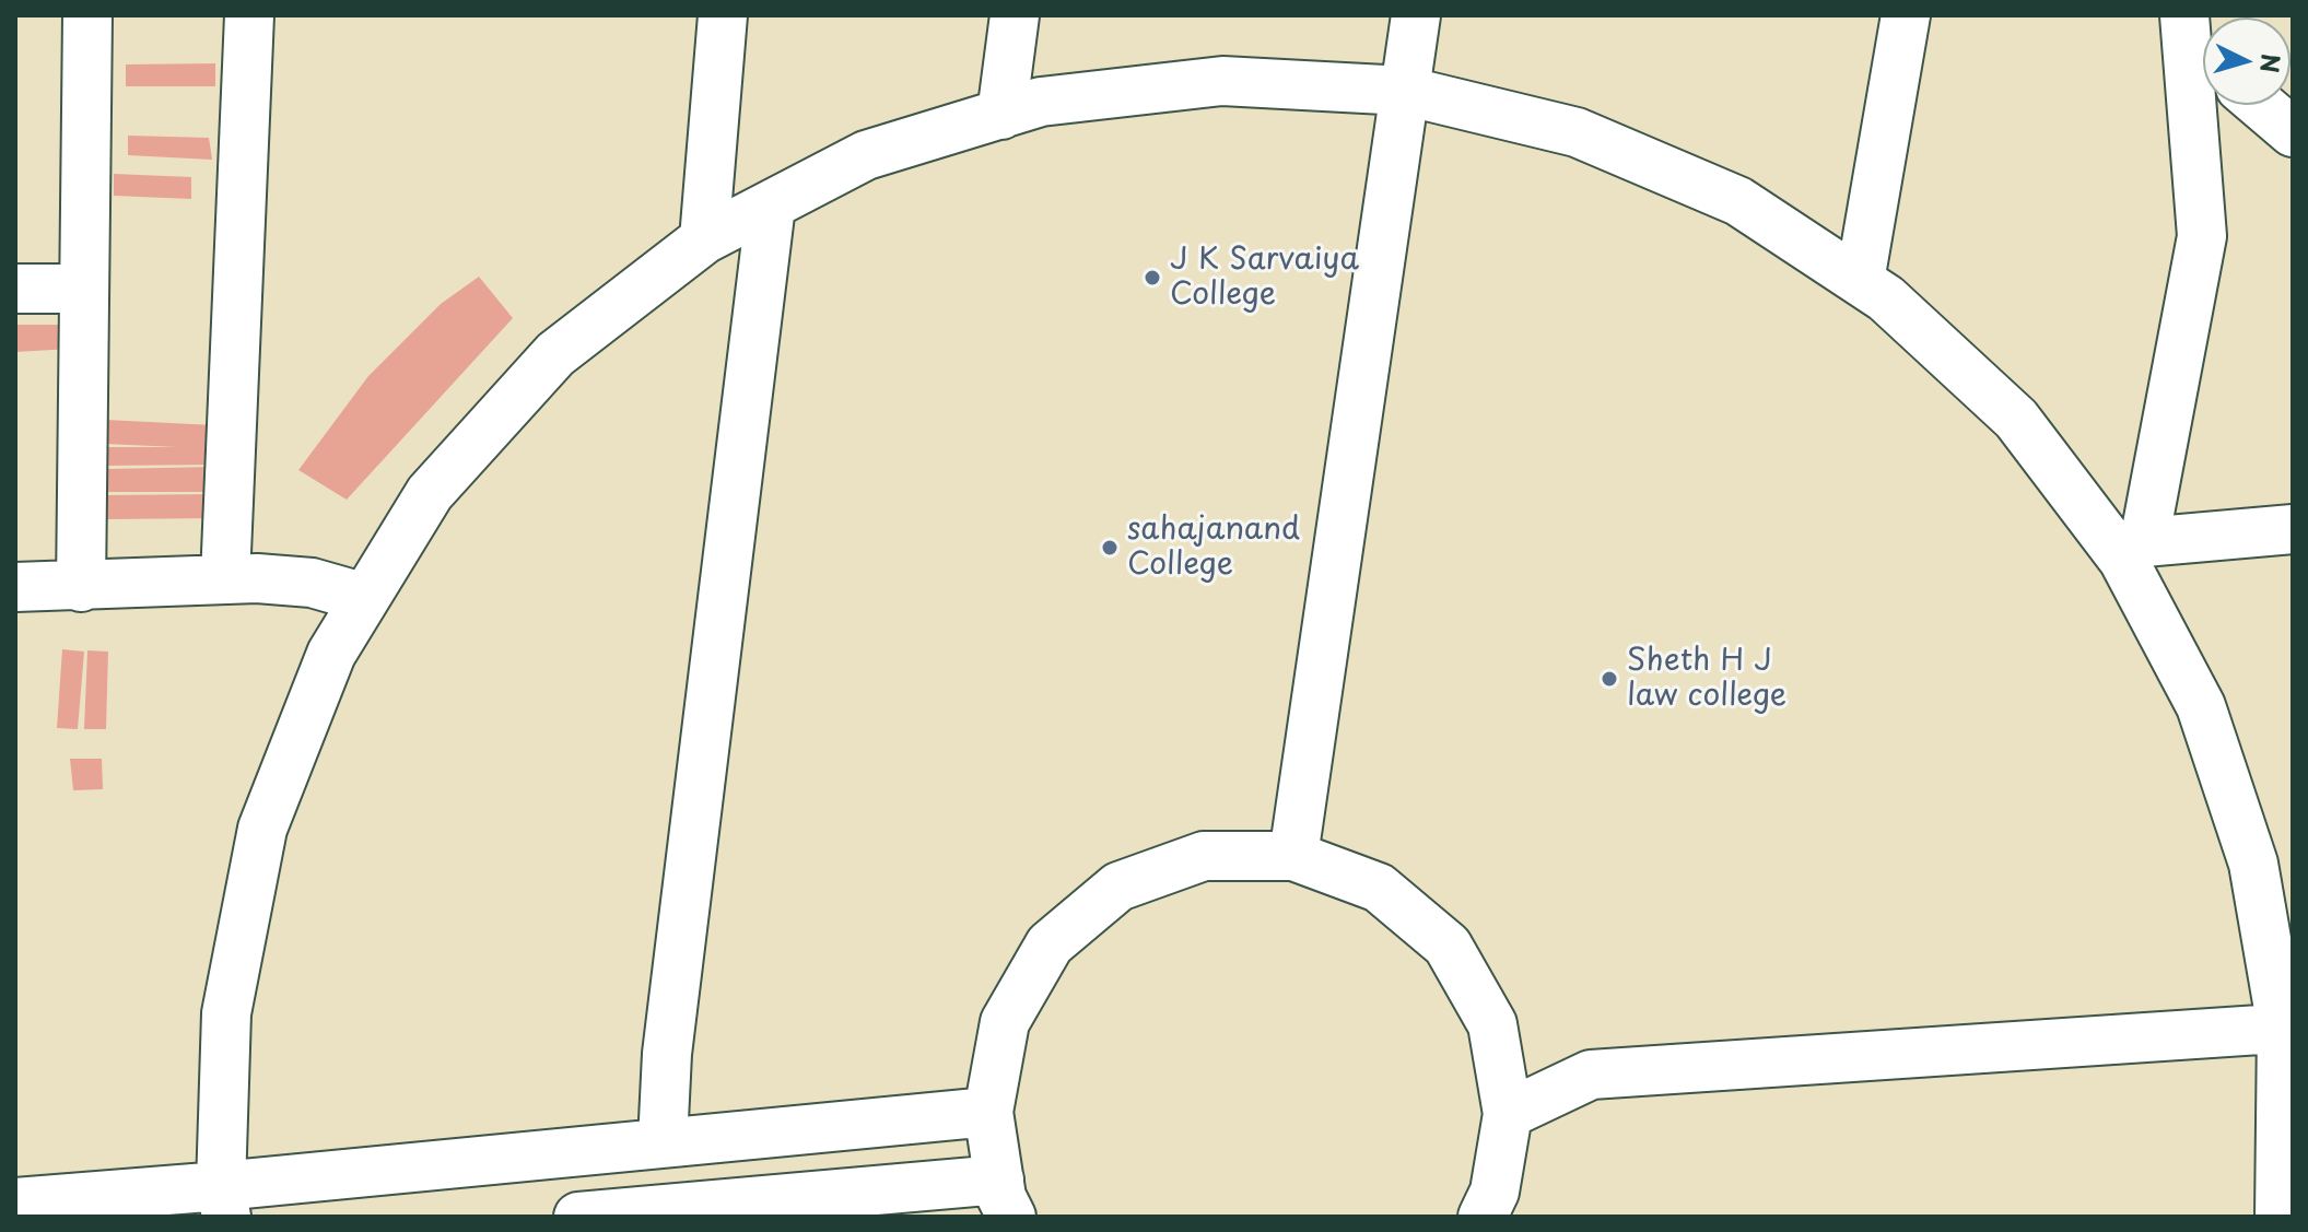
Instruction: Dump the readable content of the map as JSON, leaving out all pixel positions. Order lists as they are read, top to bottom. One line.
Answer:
{"places":["J K Sarvaiya College","sahajanand College","Sheth H J law college"],"north":"right"}
